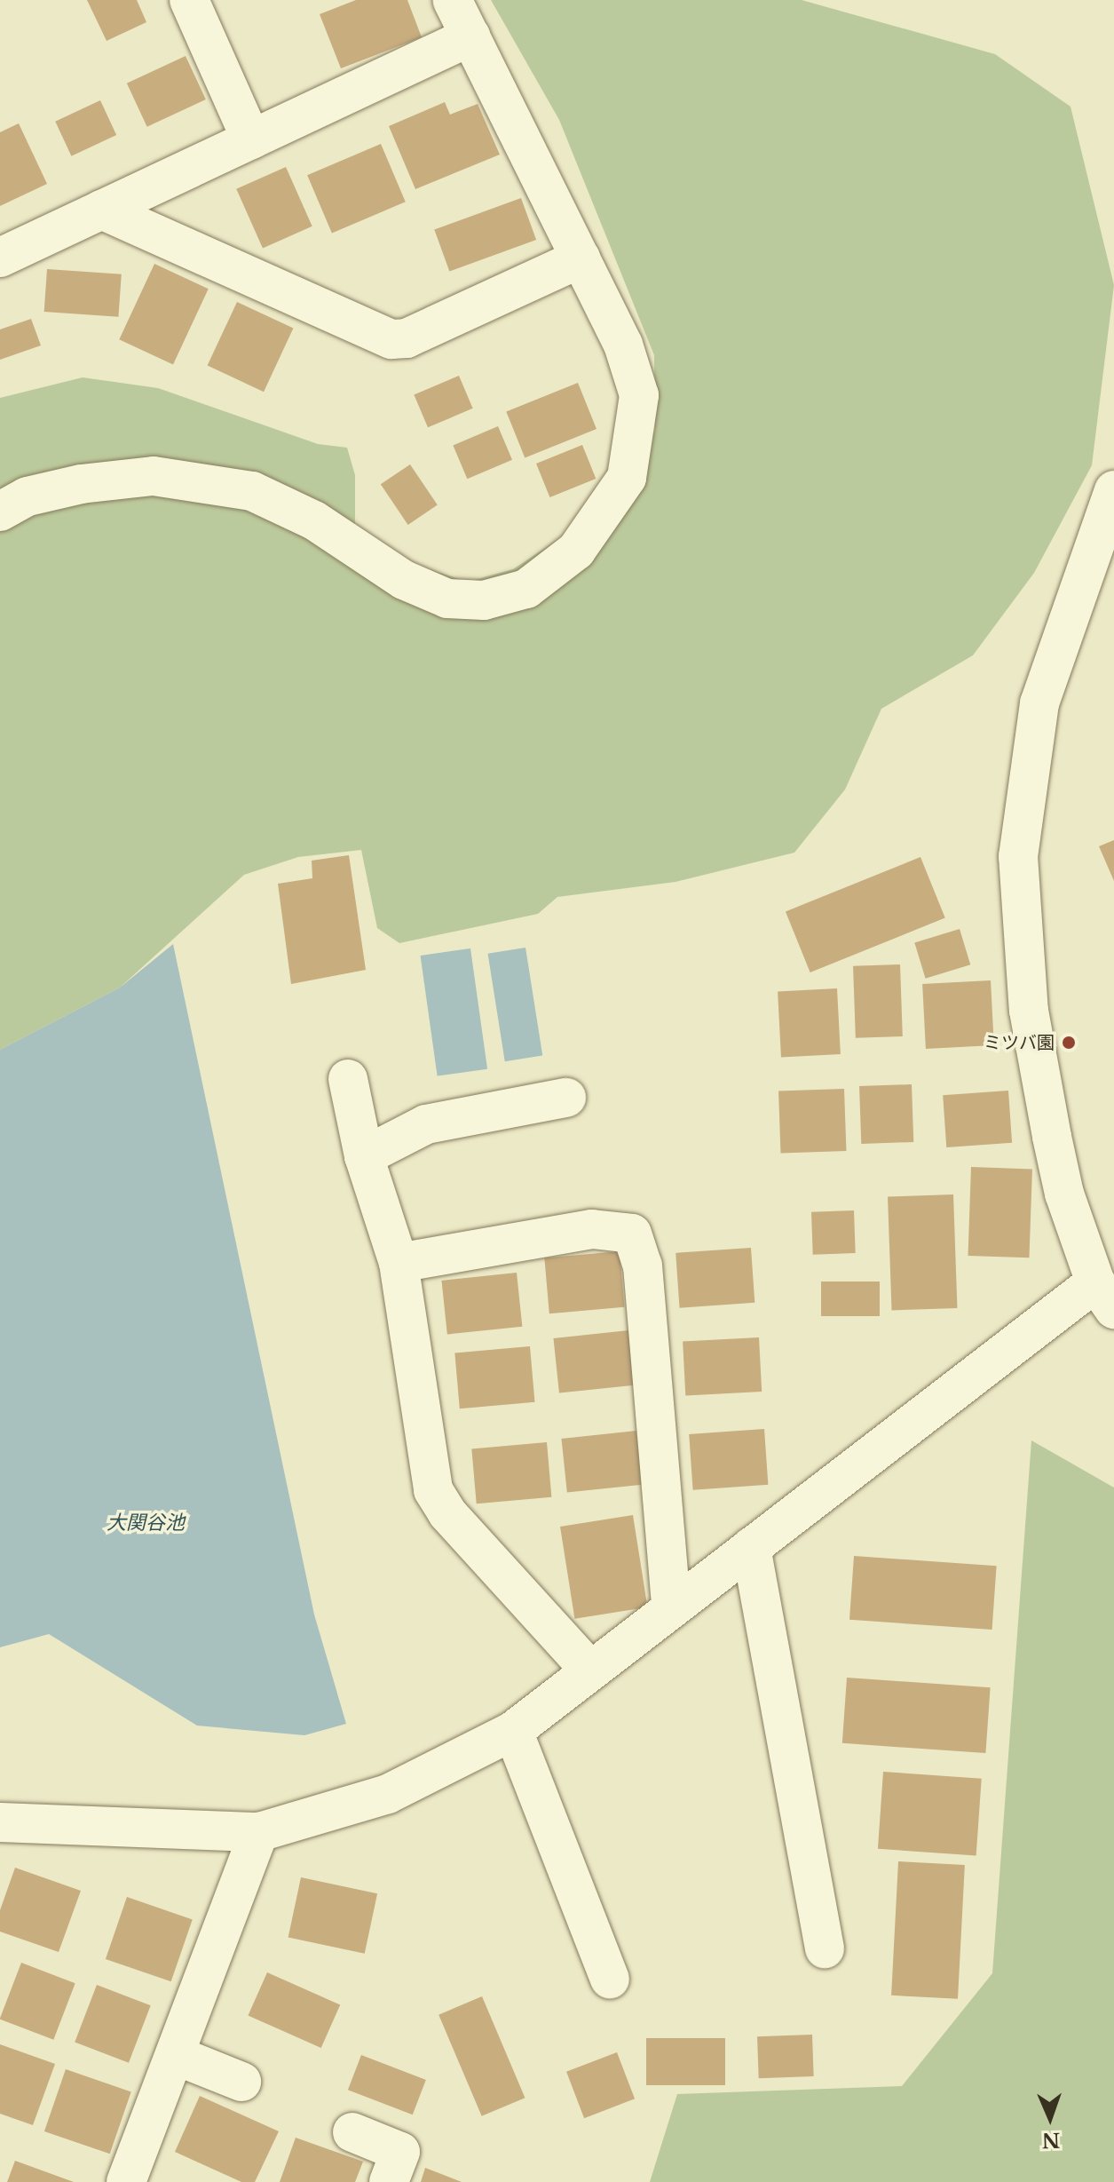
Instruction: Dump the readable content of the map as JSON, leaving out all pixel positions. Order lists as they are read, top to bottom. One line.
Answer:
{"water":["大関谷池"],"places":["ミツバ園"],"north":"bottom"}
